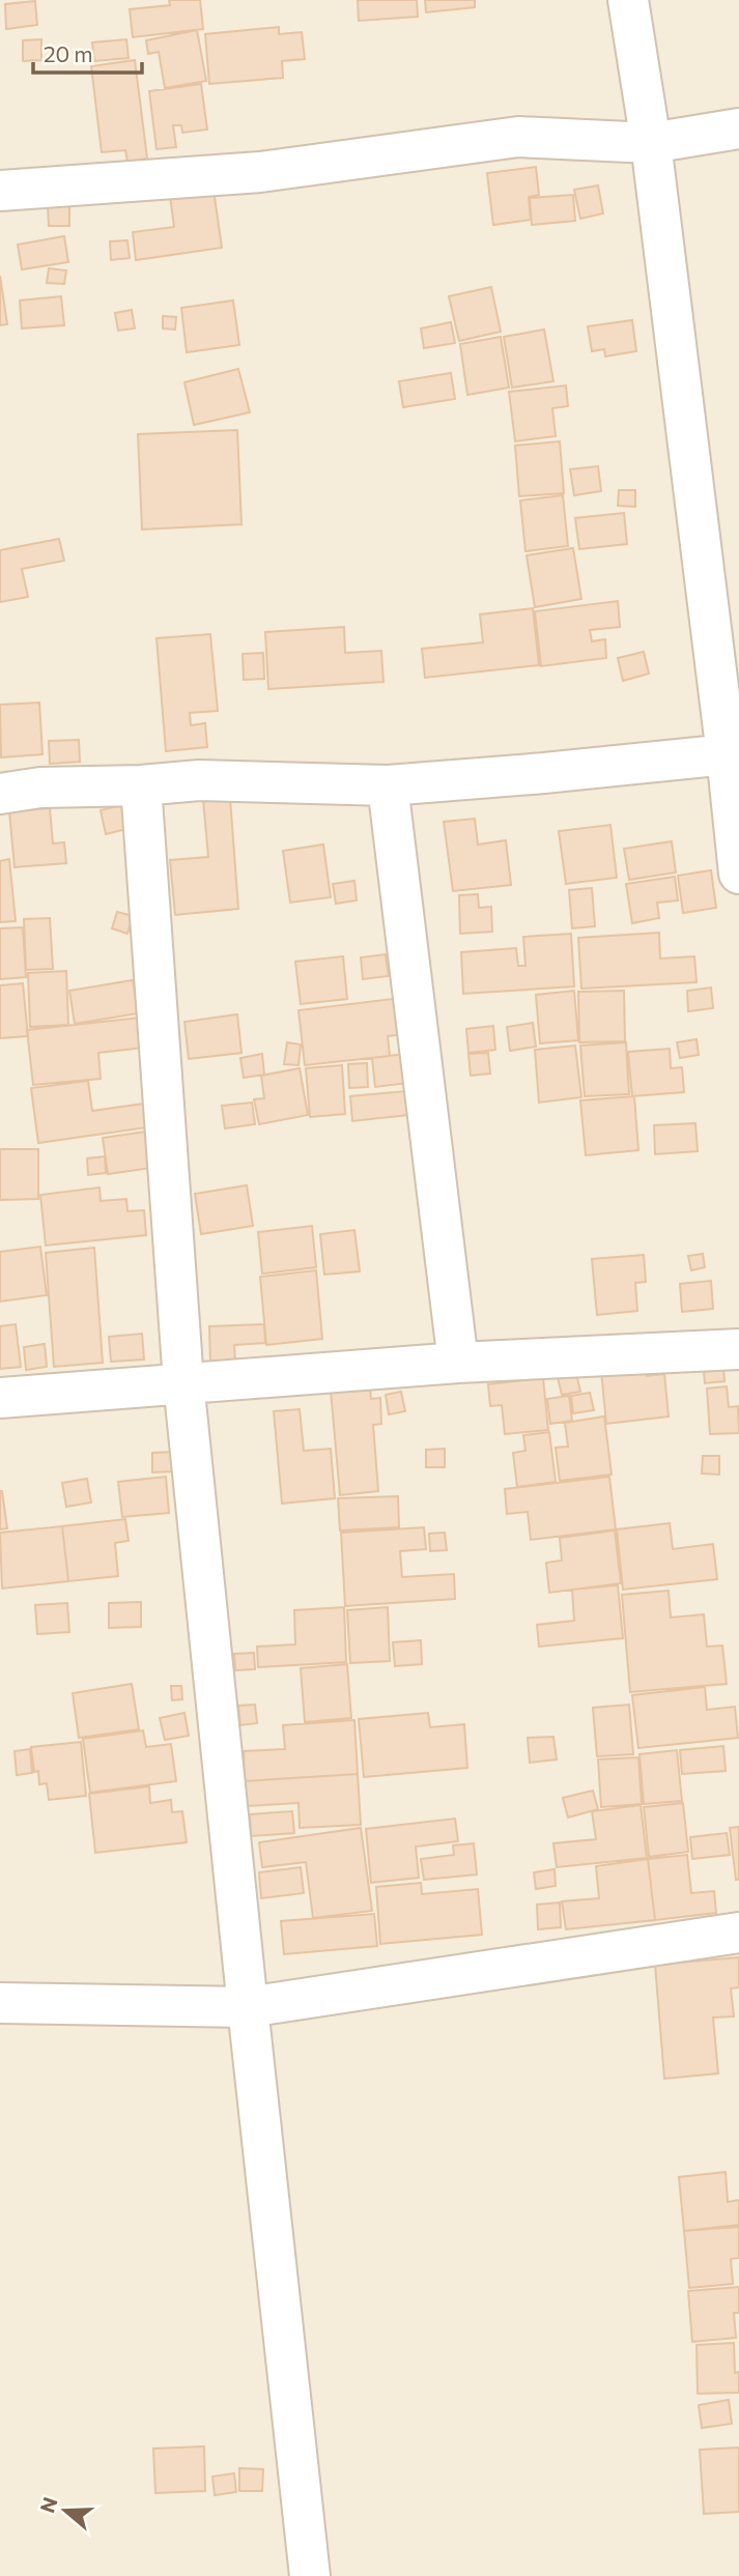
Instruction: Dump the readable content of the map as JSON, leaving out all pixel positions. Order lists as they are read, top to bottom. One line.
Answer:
{"scale_bar":"20 m","north":"left"}
